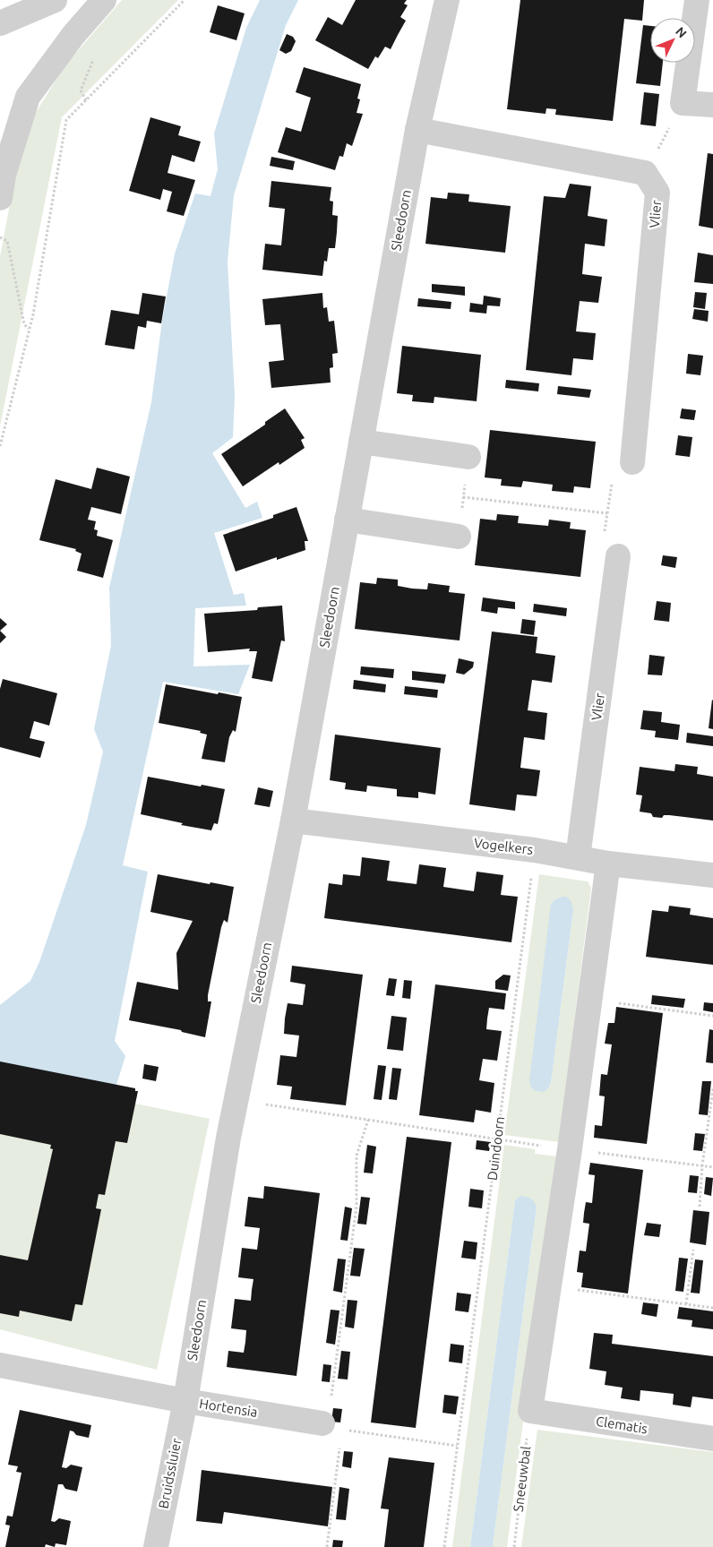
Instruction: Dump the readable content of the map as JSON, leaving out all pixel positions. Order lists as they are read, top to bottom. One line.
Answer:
{"streets":{"street":["Vlier","Sleedoorn","Vogelkers","Hortensia","Clematis","Bruidssluier"],"path":["Duindoorn","Sneeuwbal"]},"crossings":[["Vlier","Vogelkers"],["Sleedoorn","Vogelkers"],["Sleedoorn","Hortensia"],["Sleedoorn","Bruidssluier"],["Vogelkers","Duindoorn"],["Hortensia","Bruidssluier"],["Clematis","Sneeuwbal"]],"north":"top right"}
